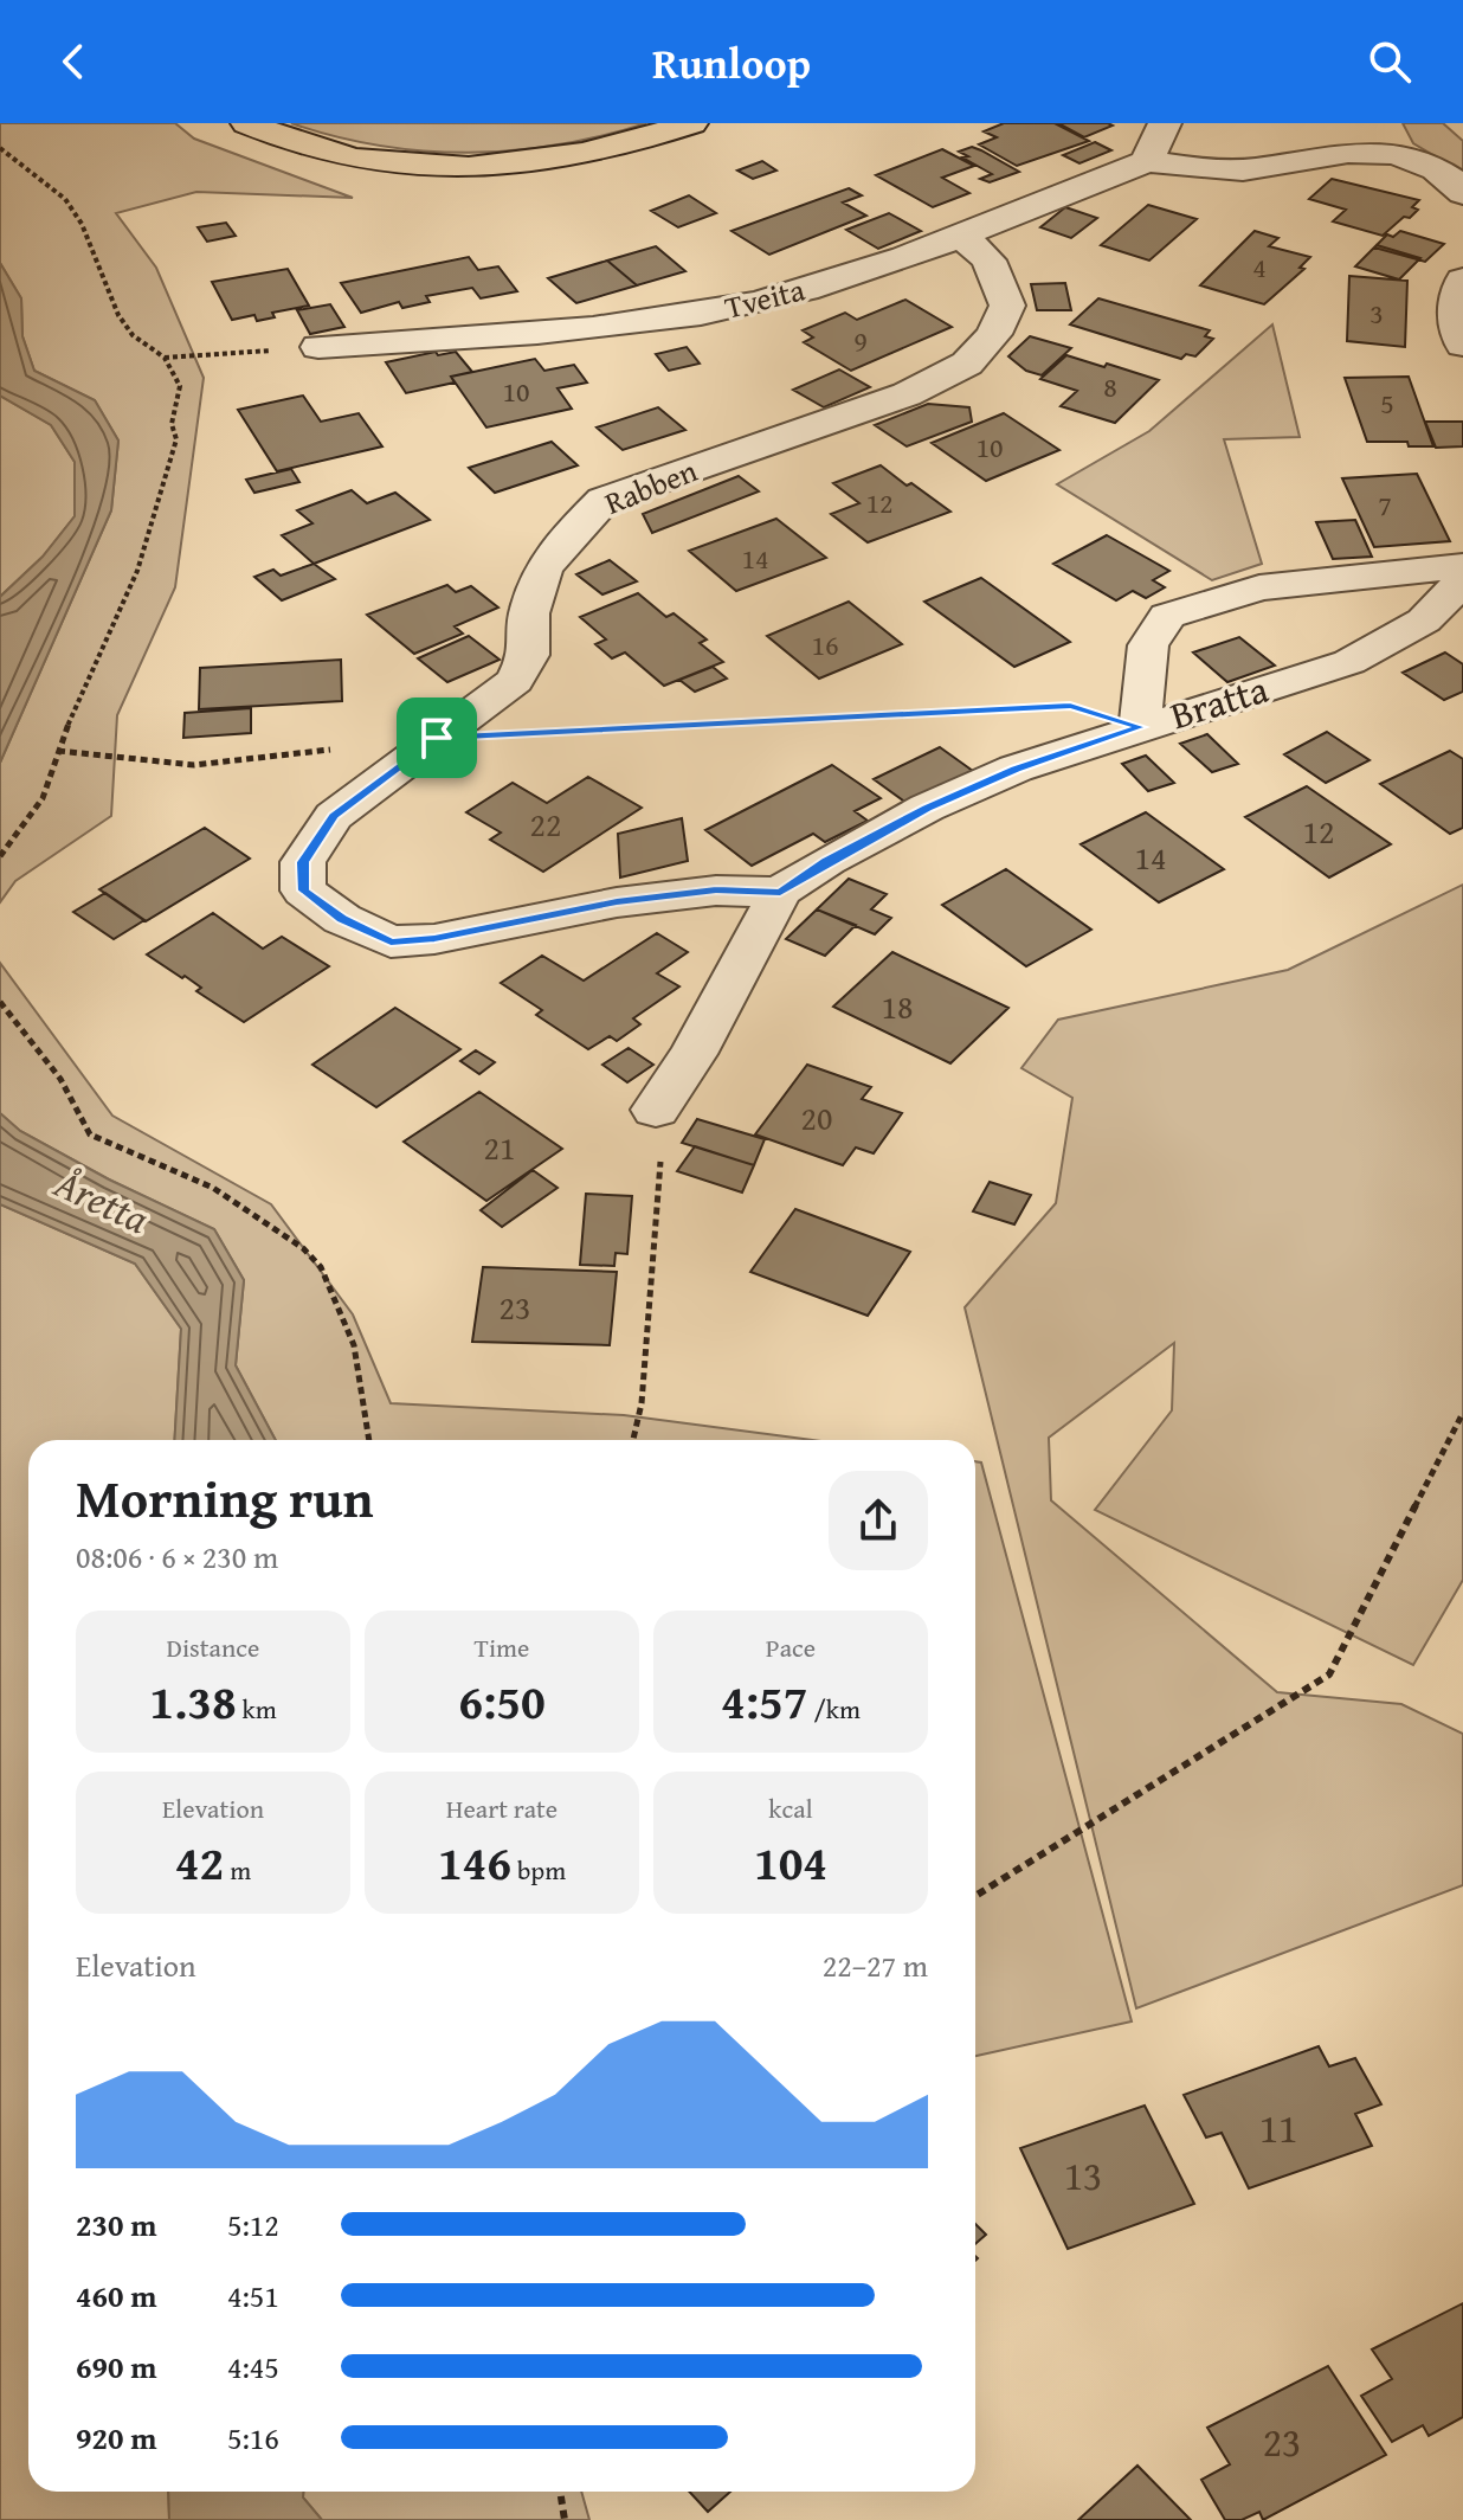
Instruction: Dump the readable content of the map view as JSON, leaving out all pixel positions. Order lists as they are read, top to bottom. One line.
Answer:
{"streets":{"street":["Tveita","Rabben","Bratta"]},"crossings":[["Tveita","Rabben"],["Rabben","Bratta"]],"water":["Åretta"],"house_numbers":["4","3","9","8","10","5","10","12","7","14","16","22","12","14","18","20","21","23","11","13","23"],"page":{"header":"Runloop","heading":["Morning run","08:06 · 6 × 230 m"],"stats":[["Distance","1.38 km"],["Time","6:50"],["Pace","4:57 /km"],["Elevation","42 m"],["Heart rate","146 bpm"],["kcal","104"]],"chart":["Elevation","22–27 m"],"list":[{"name":"230 m","note":"5:12"},{"name":"460 m","note":"4:51"},{"name":"690 m","note":"4:45"},{"name":"920 m","note":"5:16"}]}}
